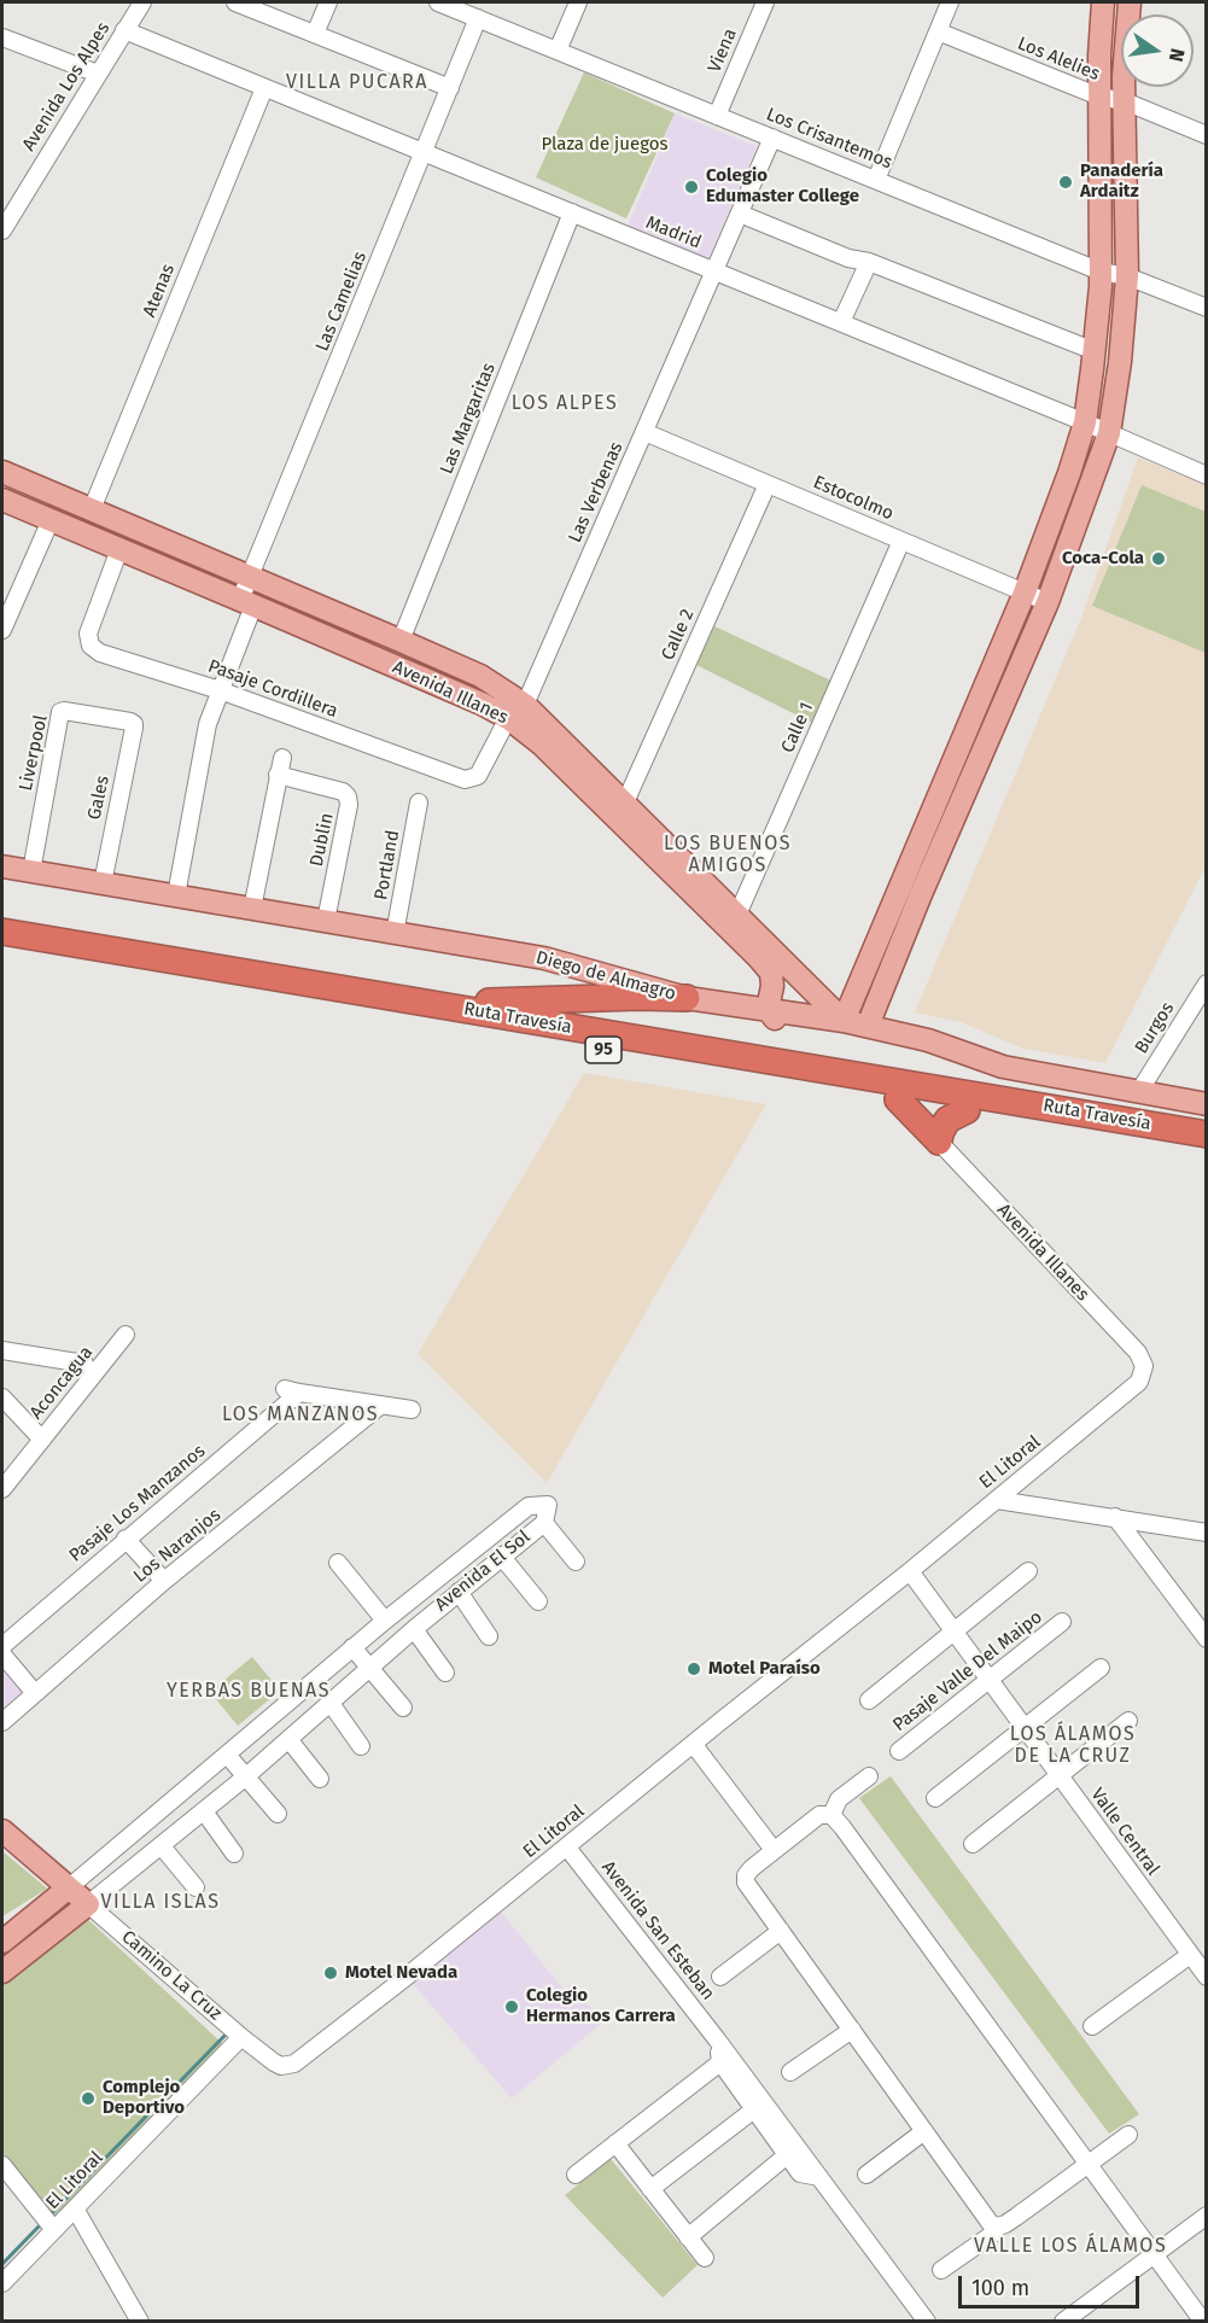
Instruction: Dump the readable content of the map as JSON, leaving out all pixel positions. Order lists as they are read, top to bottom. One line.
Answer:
{"streets":{"highway":["Ruta Travesía","95"],"main road":["Avenida Illanes","Diego de Almagro","Avenida El Sol","Camino La Cruz"],"street":["Viena","Los Alelies","Avenida Los Alpes","Los Crisantemos","Madrid","Atenas","Las Camelias","Las Margaritas","Las Verbenas","Estocolmo","Calle 2","Pasaje Cordillera","Calle 1","Liverpool","Gales","Dublin","Portland","Burgos","Aconcagua","El Litoral","Pasaje Los Manzanos","Los Naranjos","Pasaje Valle Del Maipo","Valle Central","Avenida San Esteban"]},"crossings":[["Viena","Los Crisantemos"],["Avenida Los Alpes","Madrid"],["Los Crisantemos","Las Camelias"],["Los Crisantemos","Las Verbenas"],["Madrid","Atenas"],["Madrid","Las Camelias"],["Madrid","Las Margaritas"],["Madrid","Las Verbenas"],["Atenas","Avenida Illanes"],["Las Camelias","Pasaje Cordillera"],["Las Camelias","Avenida Illanes"],["Las Camelias","Diego de Almagro"],["Las Margaritas","Avenida Illanes"],["Las Verbenas","Estocolmo"],["Las Verbenas","Pasaje Cordillera"],["Las Verbenas","Avenida Illanes"],["Estocolmo","Calle 2"],["Estocolmo","Calle 1"],["Calle 2","Avenida Illanes"],["Pasaje Cordillera","Avenida Illanes"],["Avenida Illanes","Calle 1"],["Avenida Illanes","Diego de Almagro"],["Avenida Illanes","El Litoral"],["Liverpool","Gales"],["Liverpool","Diego de Almagro"],["Gales","Diego de Almagro"],["Dublin","Diego de Almagro"],["Portland","Diego de Almagro"],["Diego de Almagro","Burgos"],["El Litoral","Valle Central"],["El Litoral","Avenida San Esteban"],["El Litoral","Camino La Cruz"],["Pasaje Los Manzanos","Los Naranjos"],["Avenida El Sol","Camino La Cruz"],["Pasaje Valle Del Maipo","Valle Central"]],"districts":["VILLA PUCARA","LOS ALPES","LOS BUENOS AMIGOS","LOS MANZANOS","YERBAS BUENAS","LOS ÁLAMOS DE LA CRUZ","VILLA ISLAS","VALLE LOS ÁLAMOS"],"parks":["Plaza de juegos"],"places":["Panadería Ardaitz","Colegio Edumaster College","Coca-Cola","Motel Paraíso","Motel Nevada","Colegio Hermanos Carrera","Complejo Deportivo"],"scale_bar":"100 m","north":"right"}
